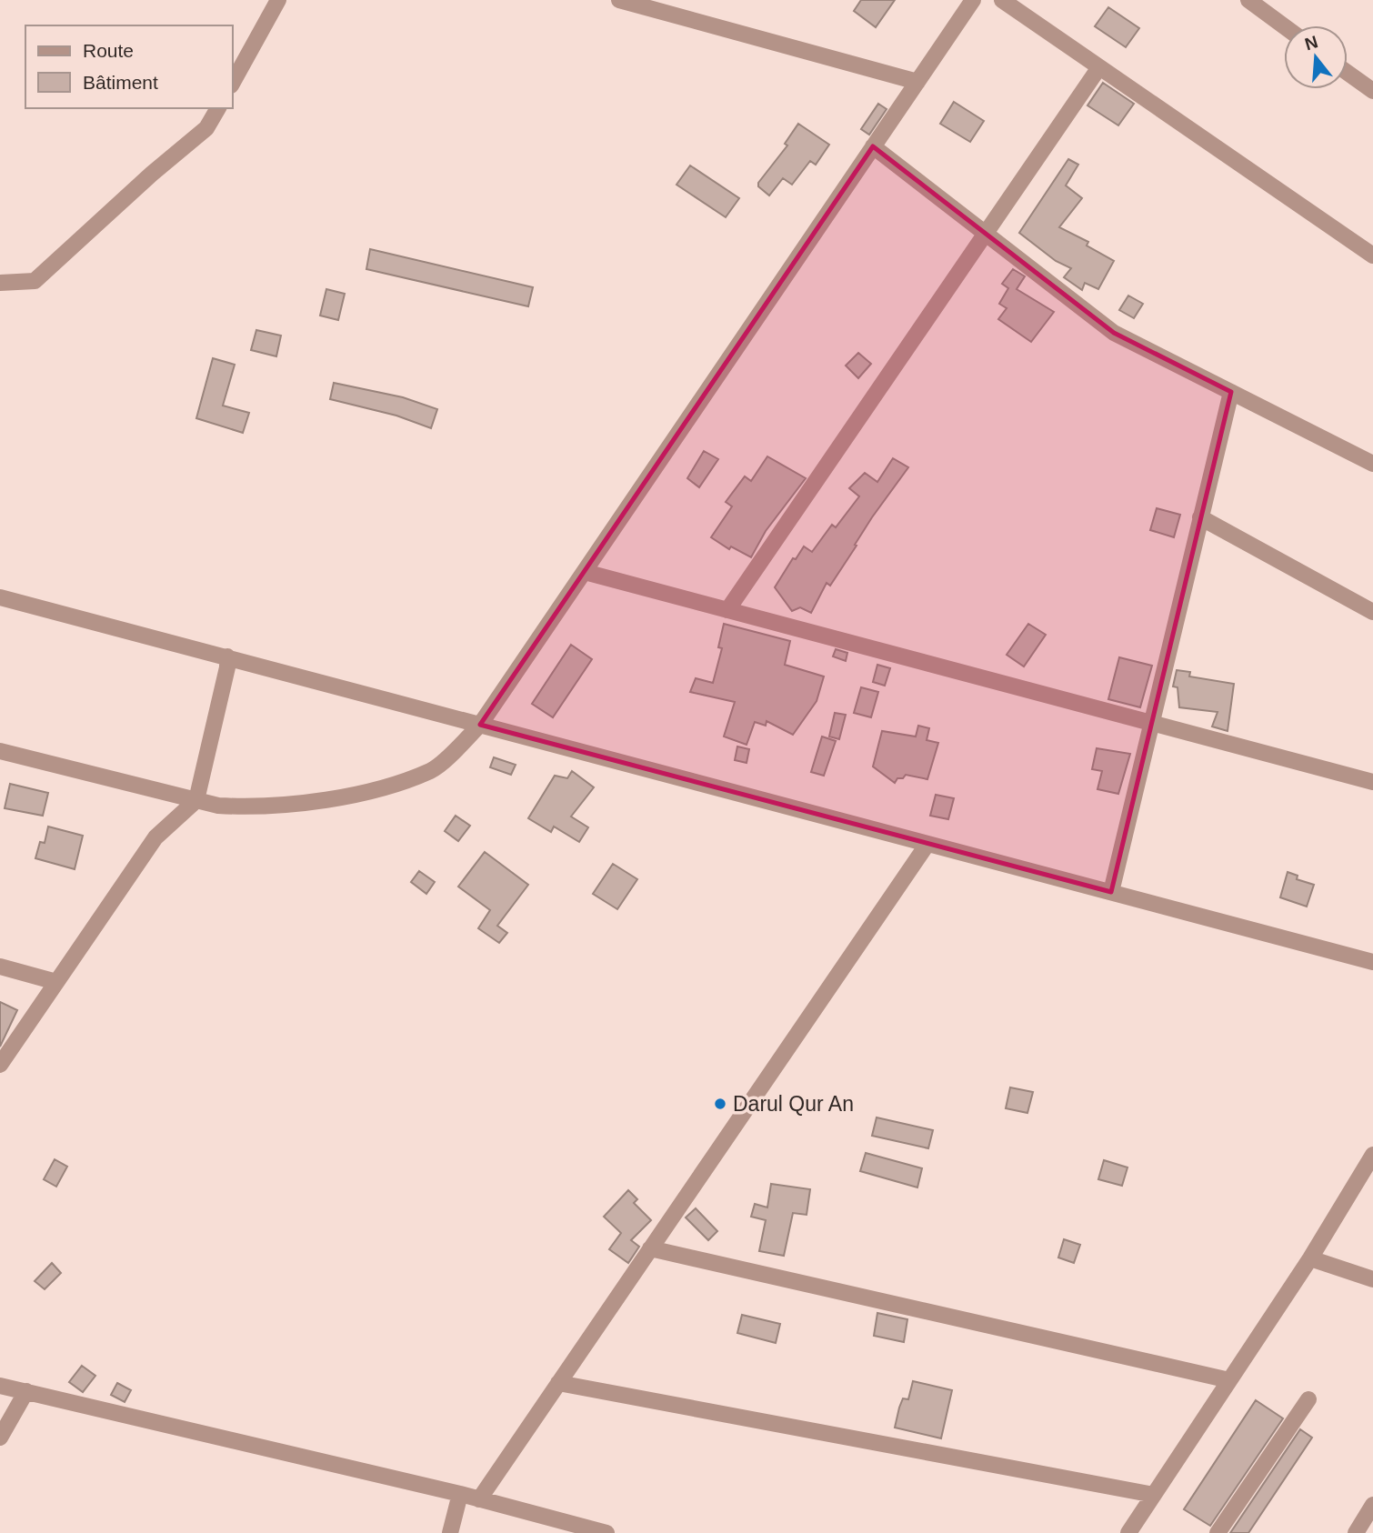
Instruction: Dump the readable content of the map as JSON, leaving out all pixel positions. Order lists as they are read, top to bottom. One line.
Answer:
{"places":["Darul Qur An"],"legend":["Route","Bâtiment"],"north":"top"}
